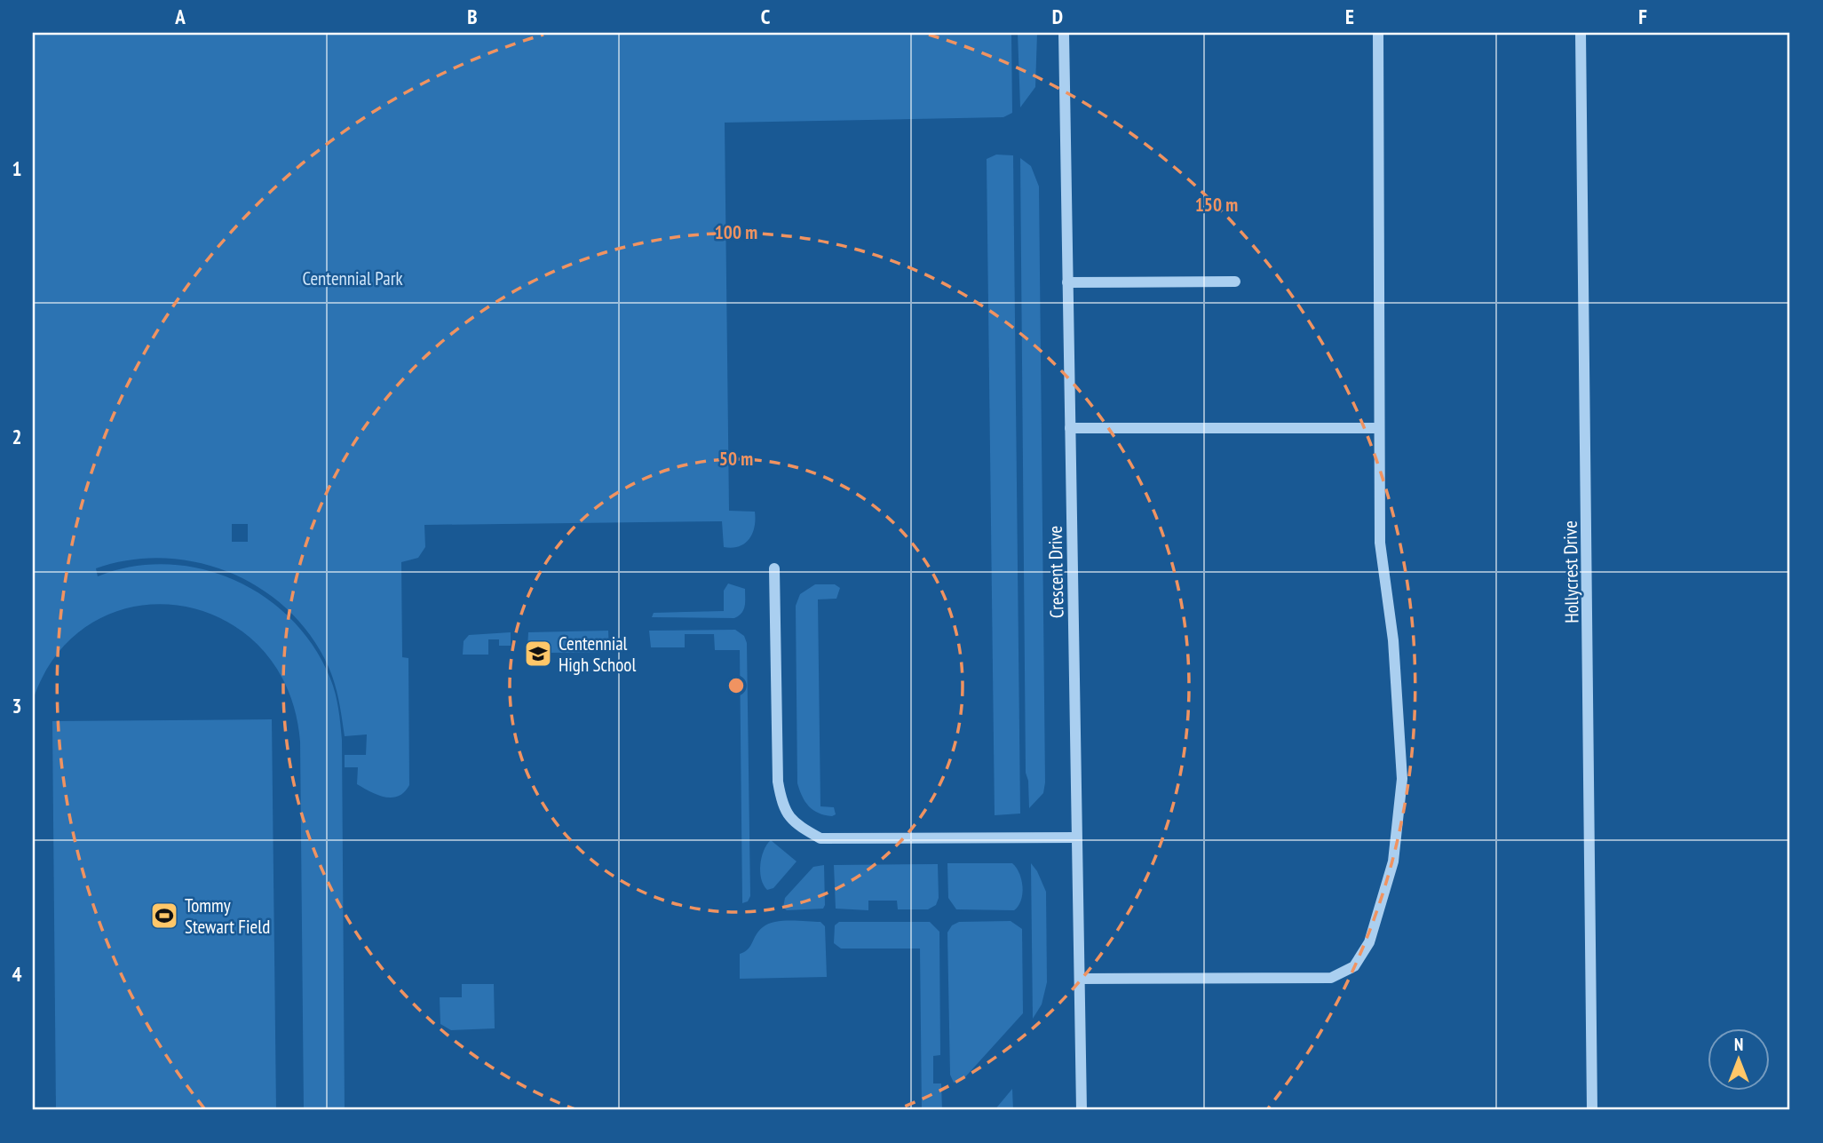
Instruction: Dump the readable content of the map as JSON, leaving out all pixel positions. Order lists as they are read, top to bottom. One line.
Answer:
{"streets":{"street":["Crescent Drive","Hollycrest Drive"]},"parks":["Centennial Park"],"places":{"school or university":["Centennial High School"],"sports":["Tommy Stewart Field"]},"north":"top","grid":{"columns":["A","B","C","D","E","F"],"rows":["1","2","3","4"]},"rings":["150 m","100 m","50 m"]}
